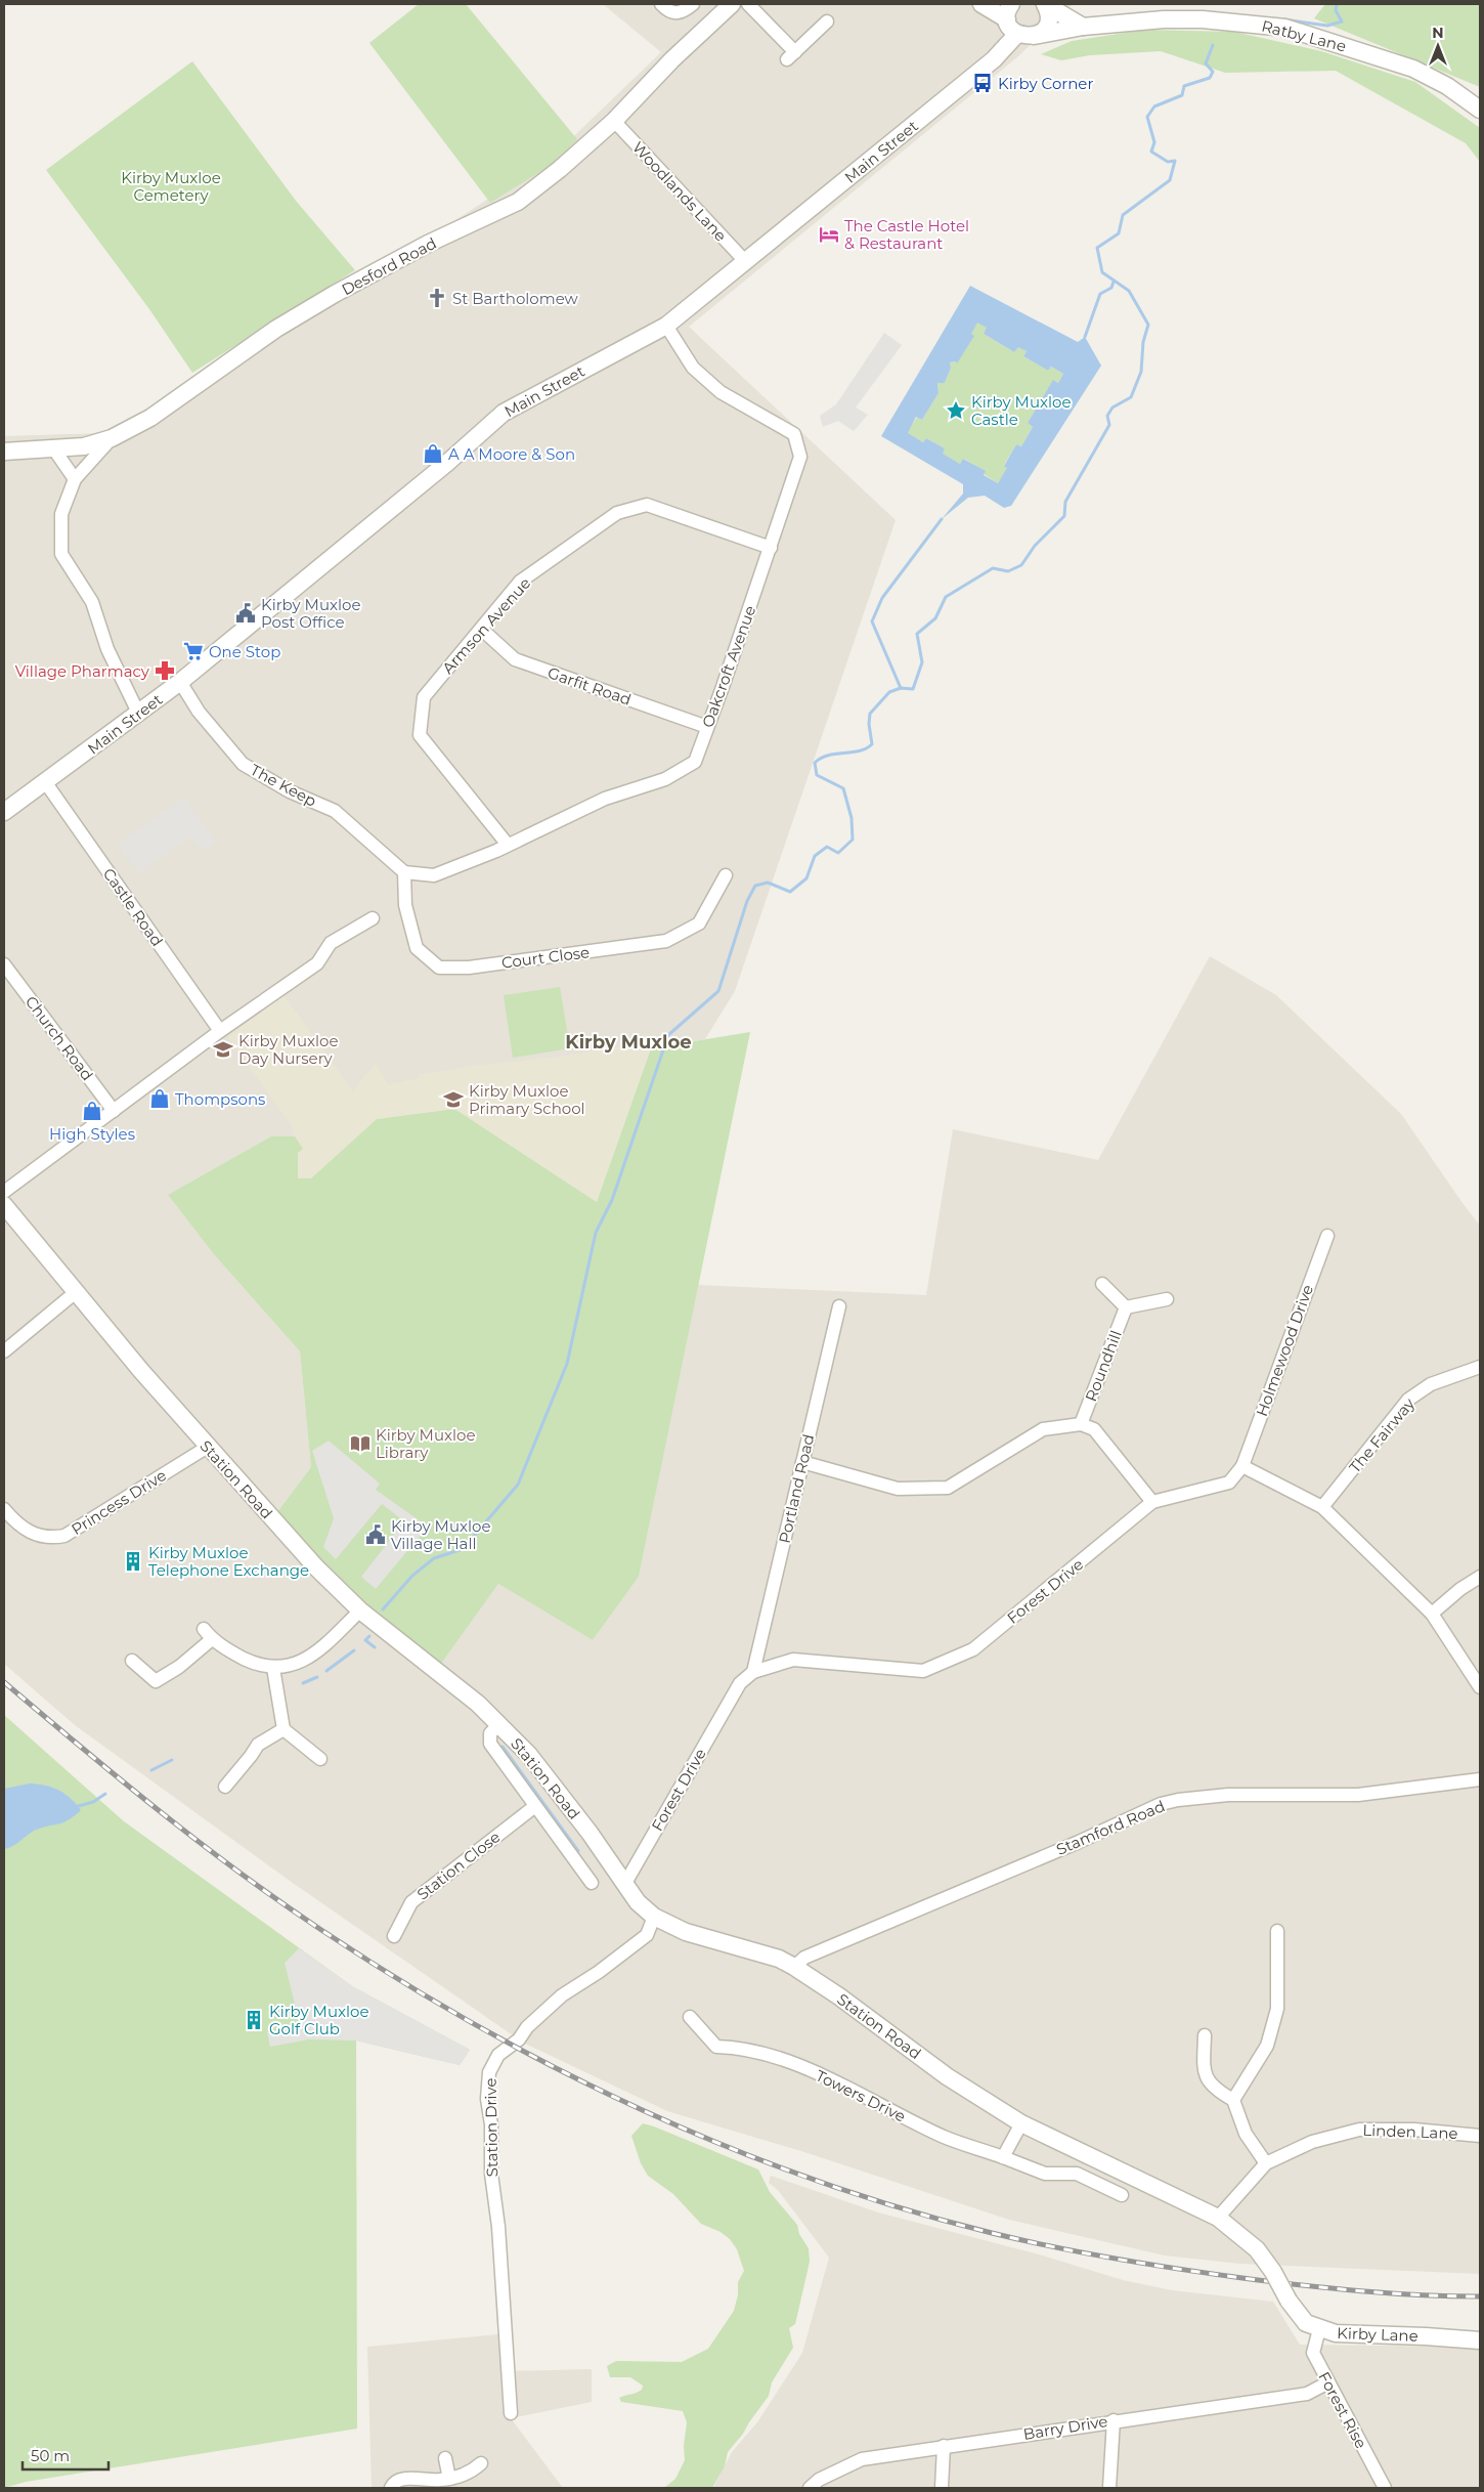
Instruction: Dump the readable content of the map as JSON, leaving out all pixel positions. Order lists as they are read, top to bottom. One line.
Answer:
{"streets":{"street":["Ratby Lane","Main Street","Woodlands Lane","Desford Road","Armson Avenue","Oakcroft Avenue","Garfit Road","The Keep","Castle Road","Court Close","Church Road","Holmewood Drive","Roundhill","The Fairway","Station Road","Portland Road","Princess Drive","Forest Drive","Stamford Road","Station Close","Towers Drive","Station Drive","Linden Lane","Kirby Lane","Forest Rise","Barry Drive"]},"crossings":[["Ratby Lane","Main Street"],["Main Street","Woodlands Lane"],["Main Street","Oakcroft Avenue"],["Main Street","The Keep"],["Main Street","Castle Road"],["Woodlands Lane","Desford Road"],["Armson Avenue","Oakcroft Avenue"],["Armson Avenue","Garfit Road"],["Oakcroft Avenue","Garfit Road"],["Oakcroft Avenue","The Keep"],["Oakcroft Avenue","Court Close"],["The Keep","Court Close"],["Holmewood Drive","Forest Drive"],["Station Road","Princess Drive"],["Station Road","Forest Drive"],["Station Road","Stamford Road"],["Station Road","Station Close"],["Station Road","Station Drive"],["Station Road","Linden Lane"],["Station Road","Kirby Lane"],["Portland Road","Forest Drive"],["Kirby Lane","Forest Rise"],["Forest Rise","Barry Drive"]],"districts":["Kirby Muxloe"],"parks":["Kirby Muxloe Cemetery"],"places":{"bus stop":["Kirby Corner"],"hotel":["The Castle Hotel & Restaurant"],"church":["St Bartholomew"],"place":["Kirby Muxloe Castle"],"shop":["A A Moore & Son","Thompsons","High Styles"],"public building":["Kirby Muxloe Post Office","Kirby Muxloe Village Hall"],"supermarket":["One Stop"],"pharmacy":["Village Pharmacy"],"school or university":["Kirby Muxloe Day Nursery","Kirby Muxloe Primary School"],"library":["Kirby Muxloe Library"],"building":["Kirby Muxloe Telephone Exchange","Kirby Muxloe Golf Club"]},"scale_bar":"50 m","north":"top"}
